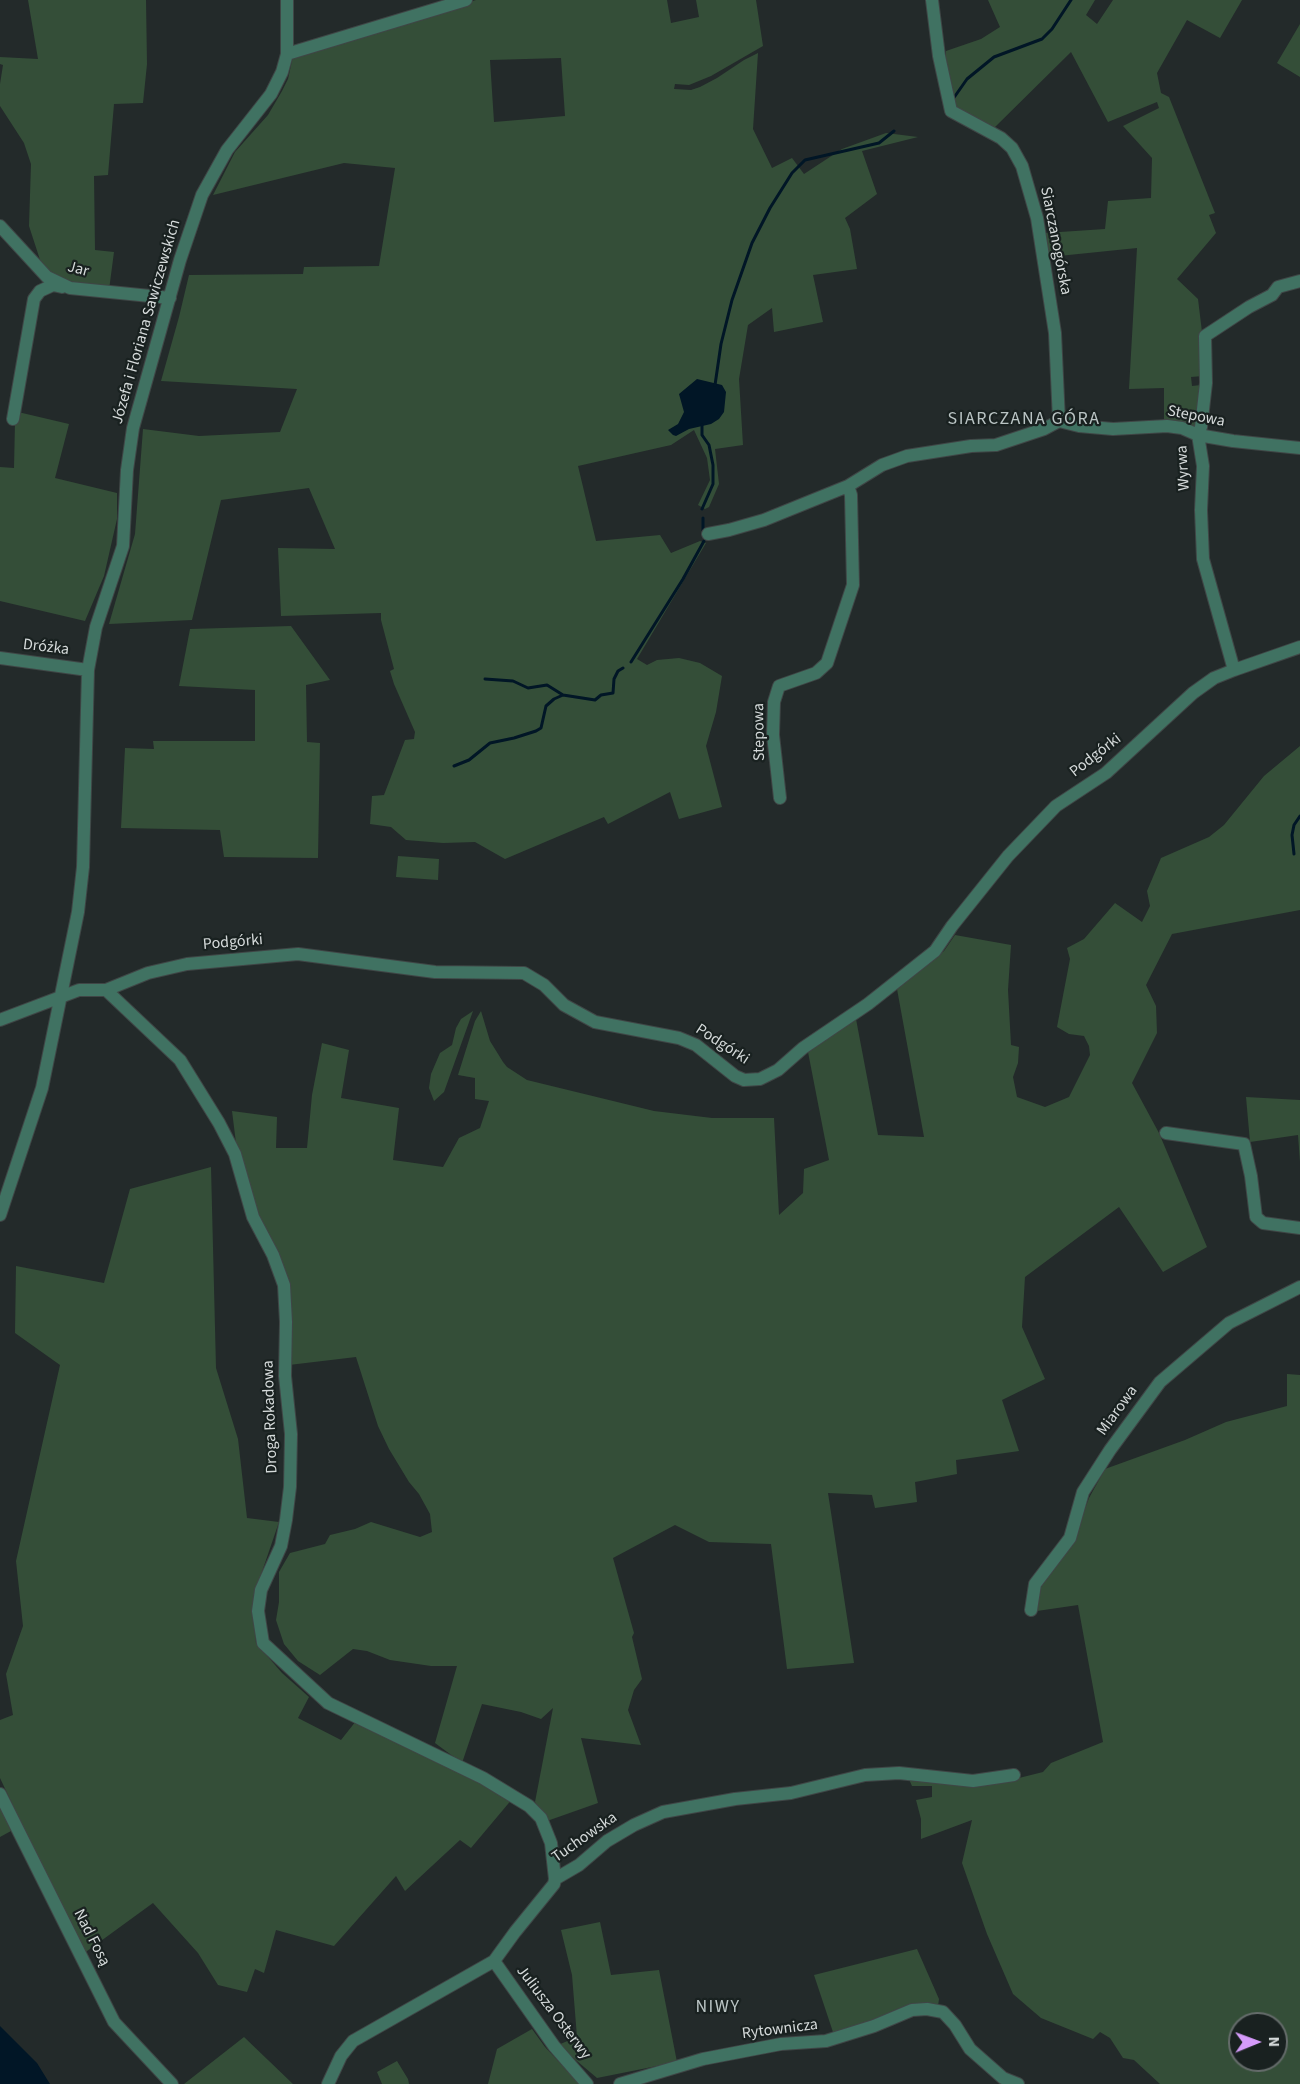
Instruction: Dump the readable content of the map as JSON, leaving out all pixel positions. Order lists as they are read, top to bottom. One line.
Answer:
{"streets":{"street":["Siarczanogórska","Jar","Józefa i Floriana Sawiczewskich","Stepowa","Wyrwa","Dróżka","Podgórki","Miarowa","Droga Rokadowa","Tuchowska","Nad Fosą","Juliusza Osterwy","Rytownicza"]},"crossings":[["Siarczanogórska","Stepowa"],["Jar","Józefa i Floriana Sawiczewskich"],["Józefa i Floriana Sawiczewskich","Dróżka"],["Józefa i Floriana Sawiczewskich","Podgórki"],["Stepowa","Wyrwa"],["Wyrwa","Podgórki"],["Podgórki","Droga Rokadowa"],["Droga Rokadowa","Tuchowska"],["Tuchowska","Juliusza Osterwy"]],"districts":["SIARCZANA GÓRA","NIWY"],"north":"right"}
